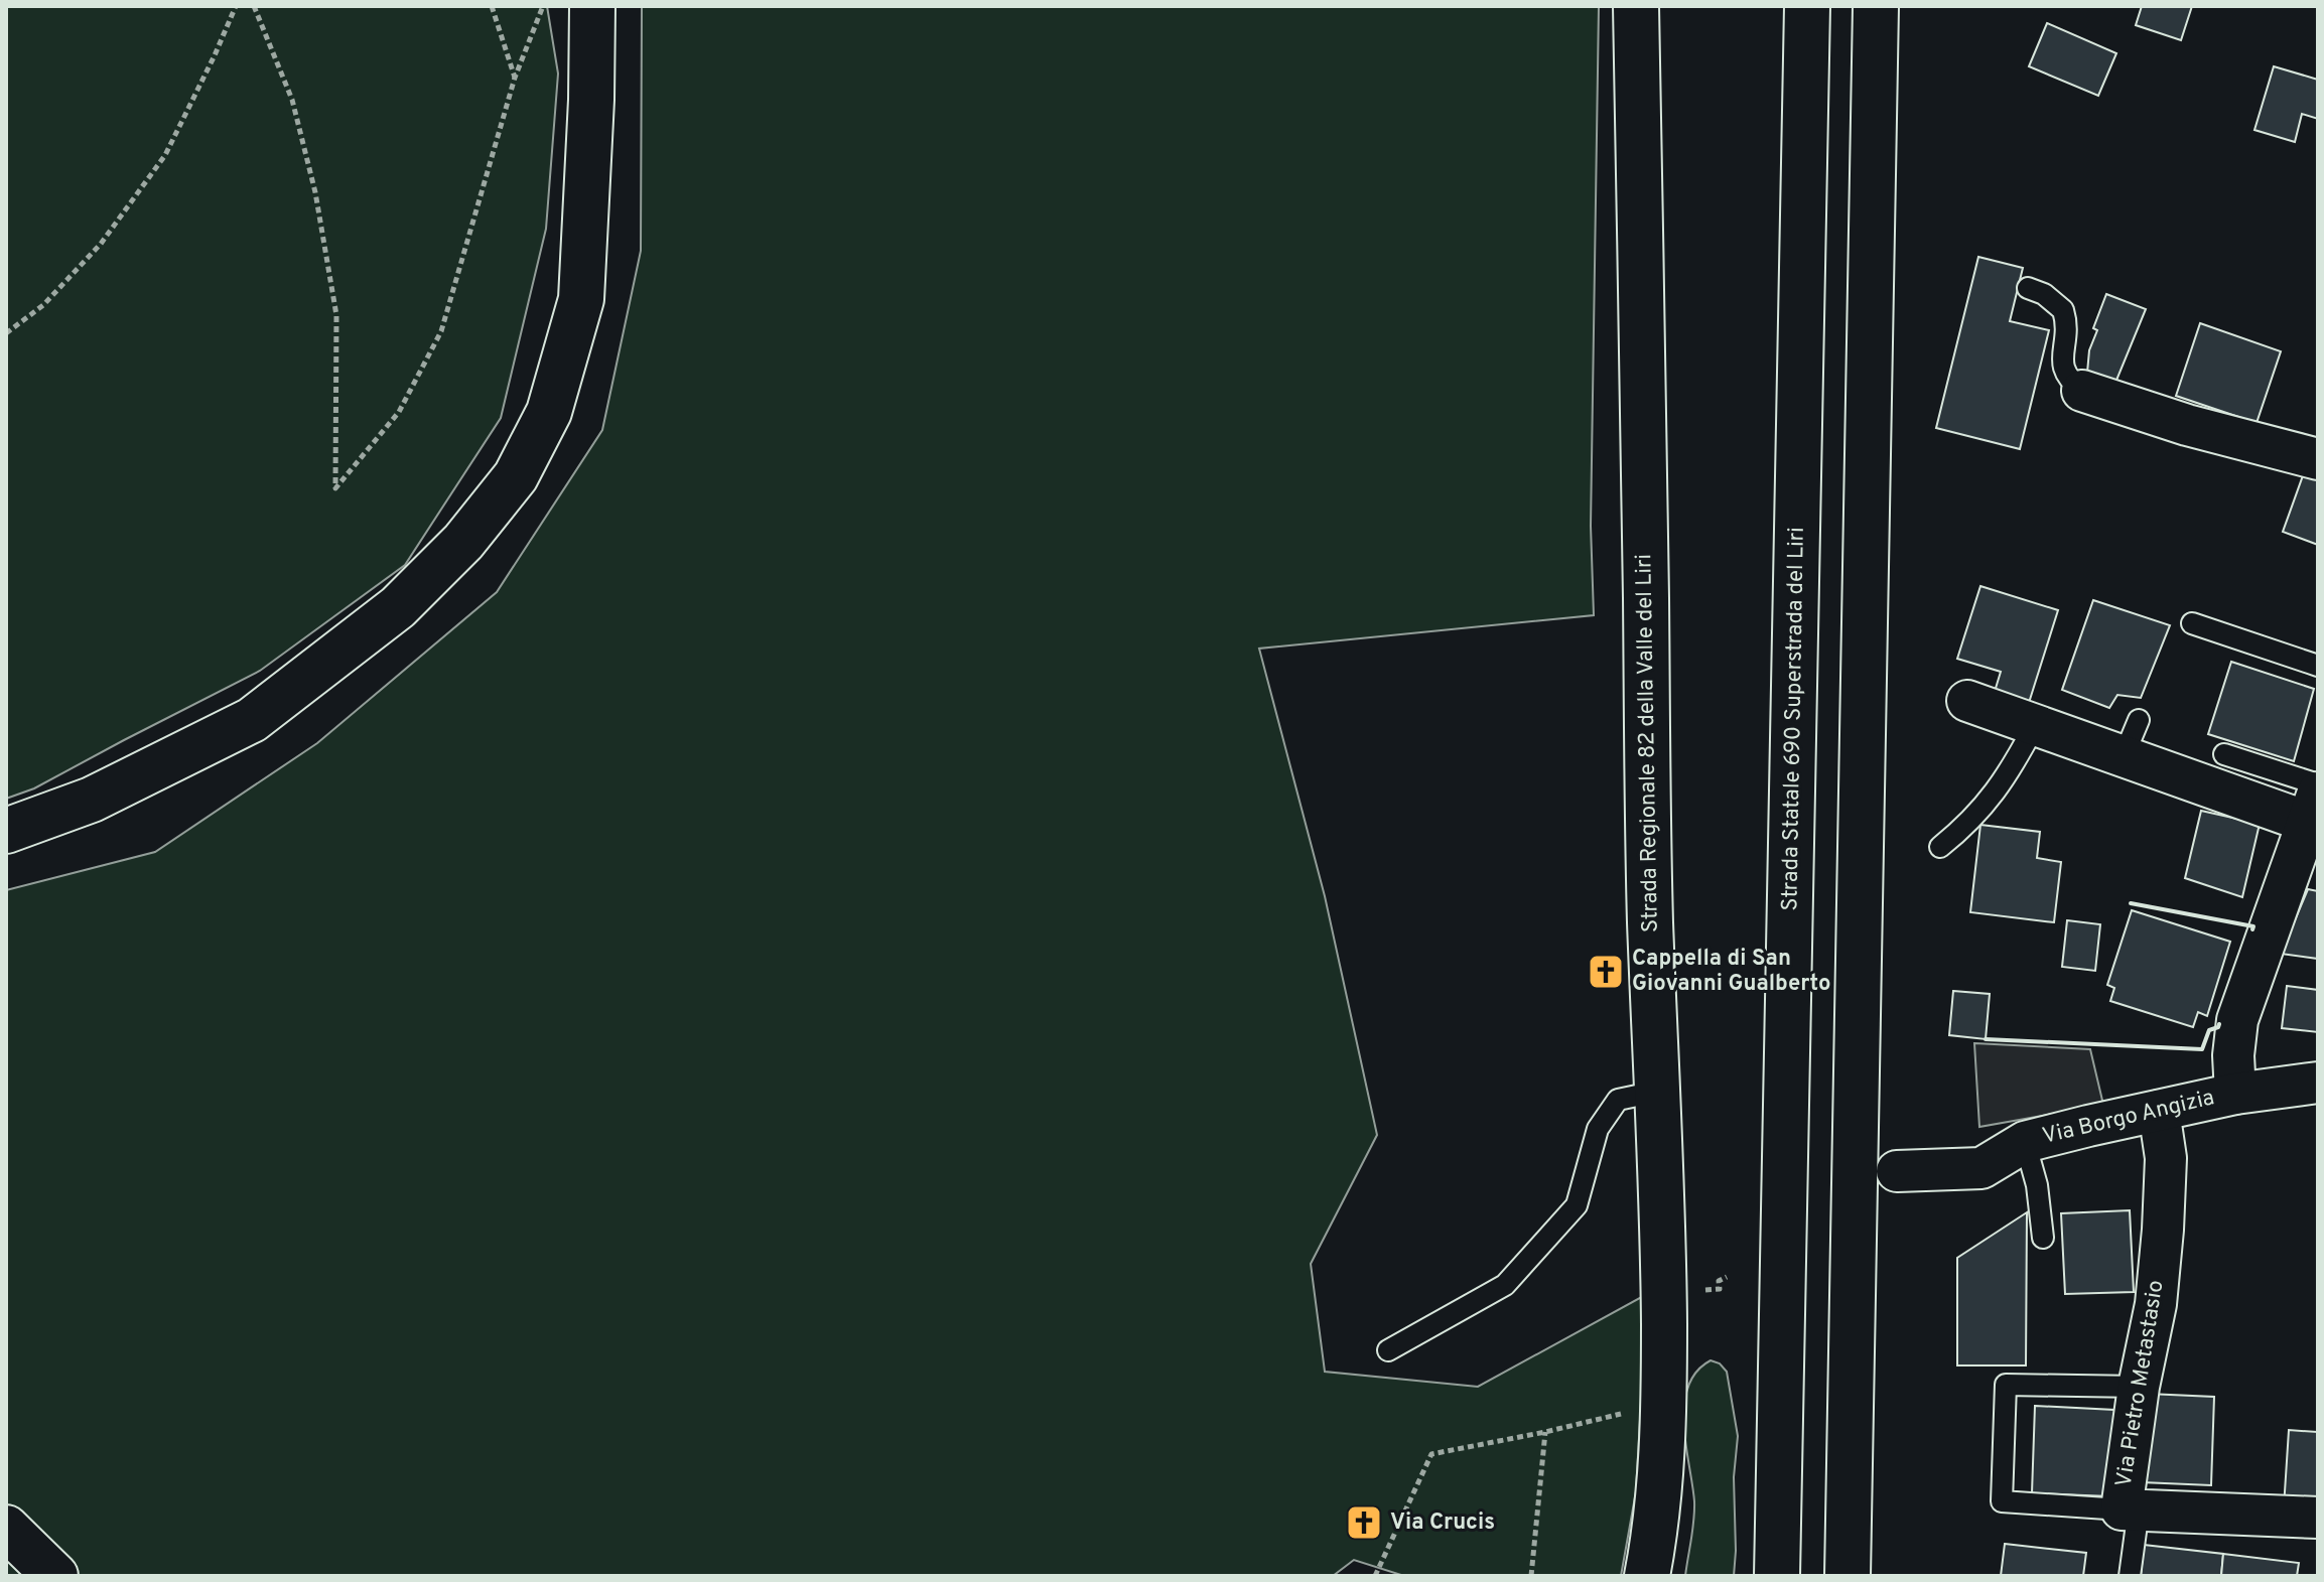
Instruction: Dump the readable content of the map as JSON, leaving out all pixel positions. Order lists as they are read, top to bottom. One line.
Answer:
{"streets":{"main road":["Strada Statale 690 Superstrada del Liri","Strada Regionale 82 della Valle del Liri"],"street":["Via Borgo Angizia","Via Pietro Metastasio"]},"crossings":[["Via Borgo Angizia","Via Pietro Metastasio"]],"places":{"church":["Cappella di San Giovanni Gualberto","Via Crucis"]}}
